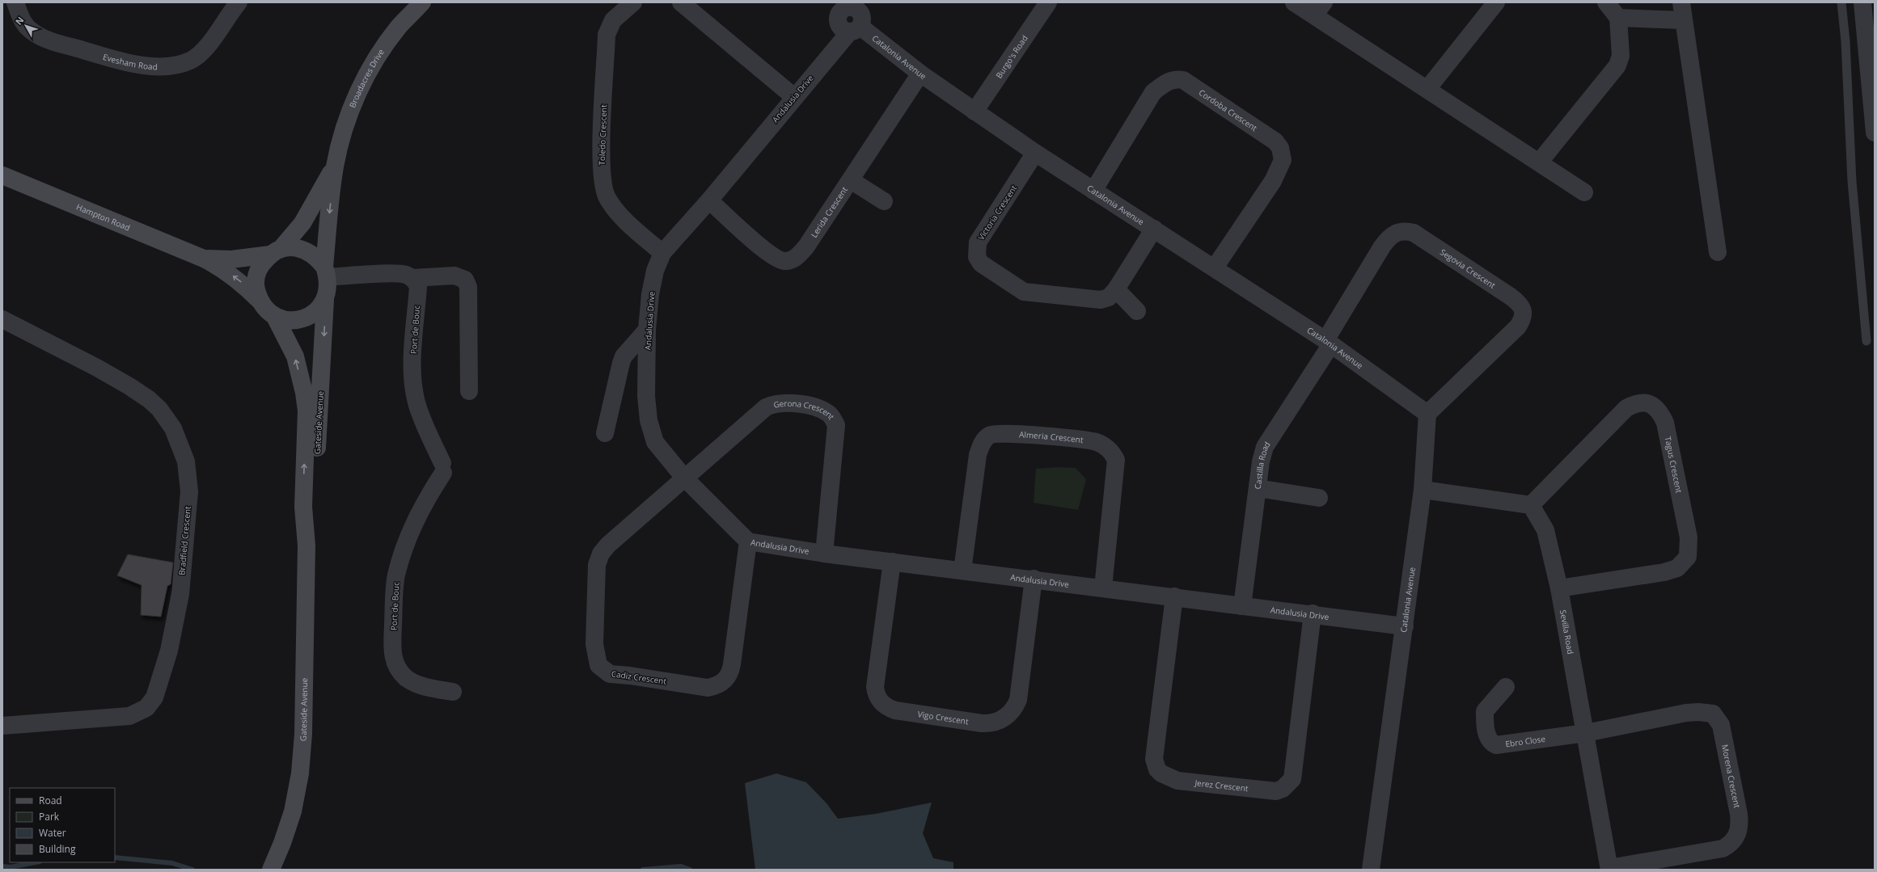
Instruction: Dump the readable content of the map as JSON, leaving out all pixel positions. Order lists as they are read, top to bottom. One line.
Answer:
{"streets":{"street":["Burgo's Road","Catalonia Avenue","Evesham Road","Broadacres Drive","Andalusia Drive","Cordoba Crescent","Toledo Crescent","Lerida Crescent","Victoria Crescent","Hampton Road","Segovia Crescent","Port de Bouc","Gerona Crescent","Gateside Avenue","Almeria Crescent","Tagus Crescent","Castilla Road","Bradfield Crescent","Sevilla Road","Cadiz Crescent","Vigo Crescent","Ebro Close","Morena Crescent","Jerez Crescent"]},"crossings":[["Burgo's Road","Catalonia Avenue"],["Catalonia Avenue","Andalusia Drive"],["Catalonia Avenue","Cordoba Crescent"],["Catalonia Avenue","Lerida Crescent"],["Catalonia Avenue","Victoria Crescent"],["Catalonia Avenue","Segovia Crescent"],["Catalonia Avenue","Castilla Road"],["Broadacres Drive","Hampton Road"],["Broadacres Drive","Gateside Avenue"],["Andalusia Drive","Toledo Crescent"],["Andalusia Drive","Lerida Crescent"],["Andalusia Drive","Gerona Crescent"],["Andalusia Drive","Almeria Crescent"],["Andalusia Drive","Castilla Road"],["Andalusia Drive","Cadiz Crescent"],["Andalusia Drive","Vigo Crescent"],["Andalusia Drive","Jerez Crescent"],["Hampton Road","Gateside Avenue"],["Segovia Crescent","Castilla Road"],["Gerona Crescent","Cadiz Crescent"],["Tagus Crescent","Sevilla Road"],["Sevilla Road","Ebro Close"],["Sevilla Road","Morena Crescent"],["Ebro Close","Morena Crescent"]],"legend":["Road","Park","Water","Building"],"north":"top left"}
